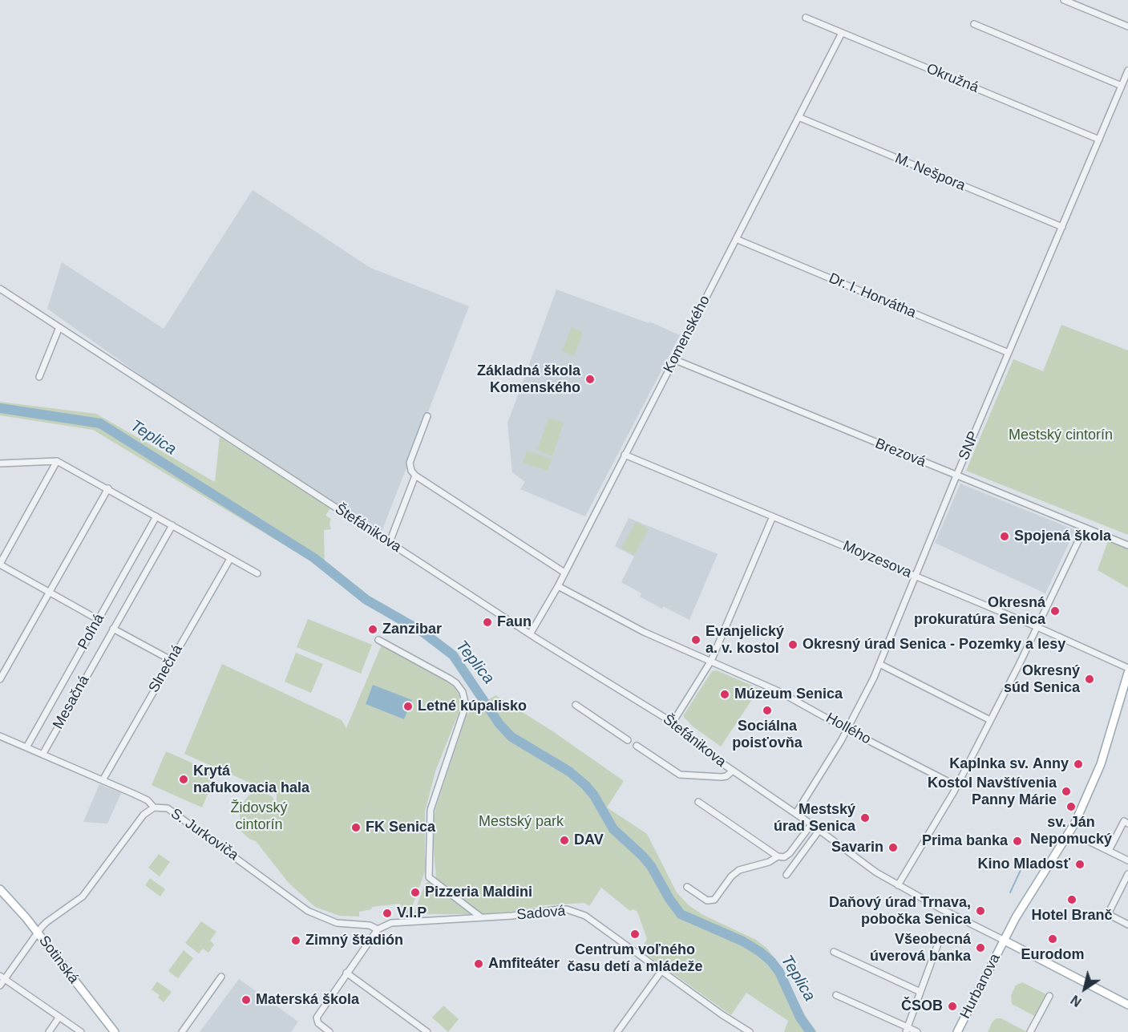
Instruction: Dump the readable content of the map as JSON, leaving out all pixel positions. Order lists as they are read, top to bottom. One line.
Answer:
{"streets":{"main road":["Sotinská","Hurbanova"],"street":["Okružná","M. Nešpora","Dr. I. Horvátha","Komenského","SNP","Brezová","Štefánikova","Moyzesova","Poľná","Slnečná","Mesačná","Hollého","S. Jurkoviča","Sadová"]},"crossings":[["Okružná","Komenského"],["Okružná","SNP"],["M. Nešpora","Komenského"],["M. Nešpora","SNP"],["Dr. I. Horvátha","Komenského"],["Dr. I. Horvátha","SNP"],["Komenského","Brezová"],["Komenského","Štefánikova"],["Komenského","Moyzesova"],["Komenského","Hollého"],["SNP","Brezová"],["SNP","Štefánikova"],["SNP","Moyzesova"],["SNP","Hollého"],["Štefánikova","Hurbanova"],["S. Jurkoviča","Sadová"],["S. Jurkoviča","Sotinská"]],"water":["Teplica"],"parks":["Mestský cintorín","Židovský cintorín","Mestský park"],"places":["Základná škola Komenského","Spojená škola","Okresná prokuratúra Senica","Faun","Zanzibar","Evanjelický a. v. kostol","Okresný úrad Senica - Pozemky a lesy","Okresný súd Senica","Múzeum Senica","Letné kúpalisko","Sociálna poisťovňa","Kaplnka sv. Anny","Krytá nafukovacia hala","Kostol Navštívenia Panny Márie","sv. Ján Nepomucký","Mestský úrad Senica","FK Senica","DAV","Prima banka","Savarin","Kino Mladosť","Pizzeria Maldini","Hotel Branč","Daňový úrad Trnava, pobočka Senica","V.I.P","Centrum voľného času detí a mládeže","Eurodom","Zimný štadión","Všeobecná úverová banka","Amfiteáter","Materská škola","ČSOB"],"north":"bottom left"}
